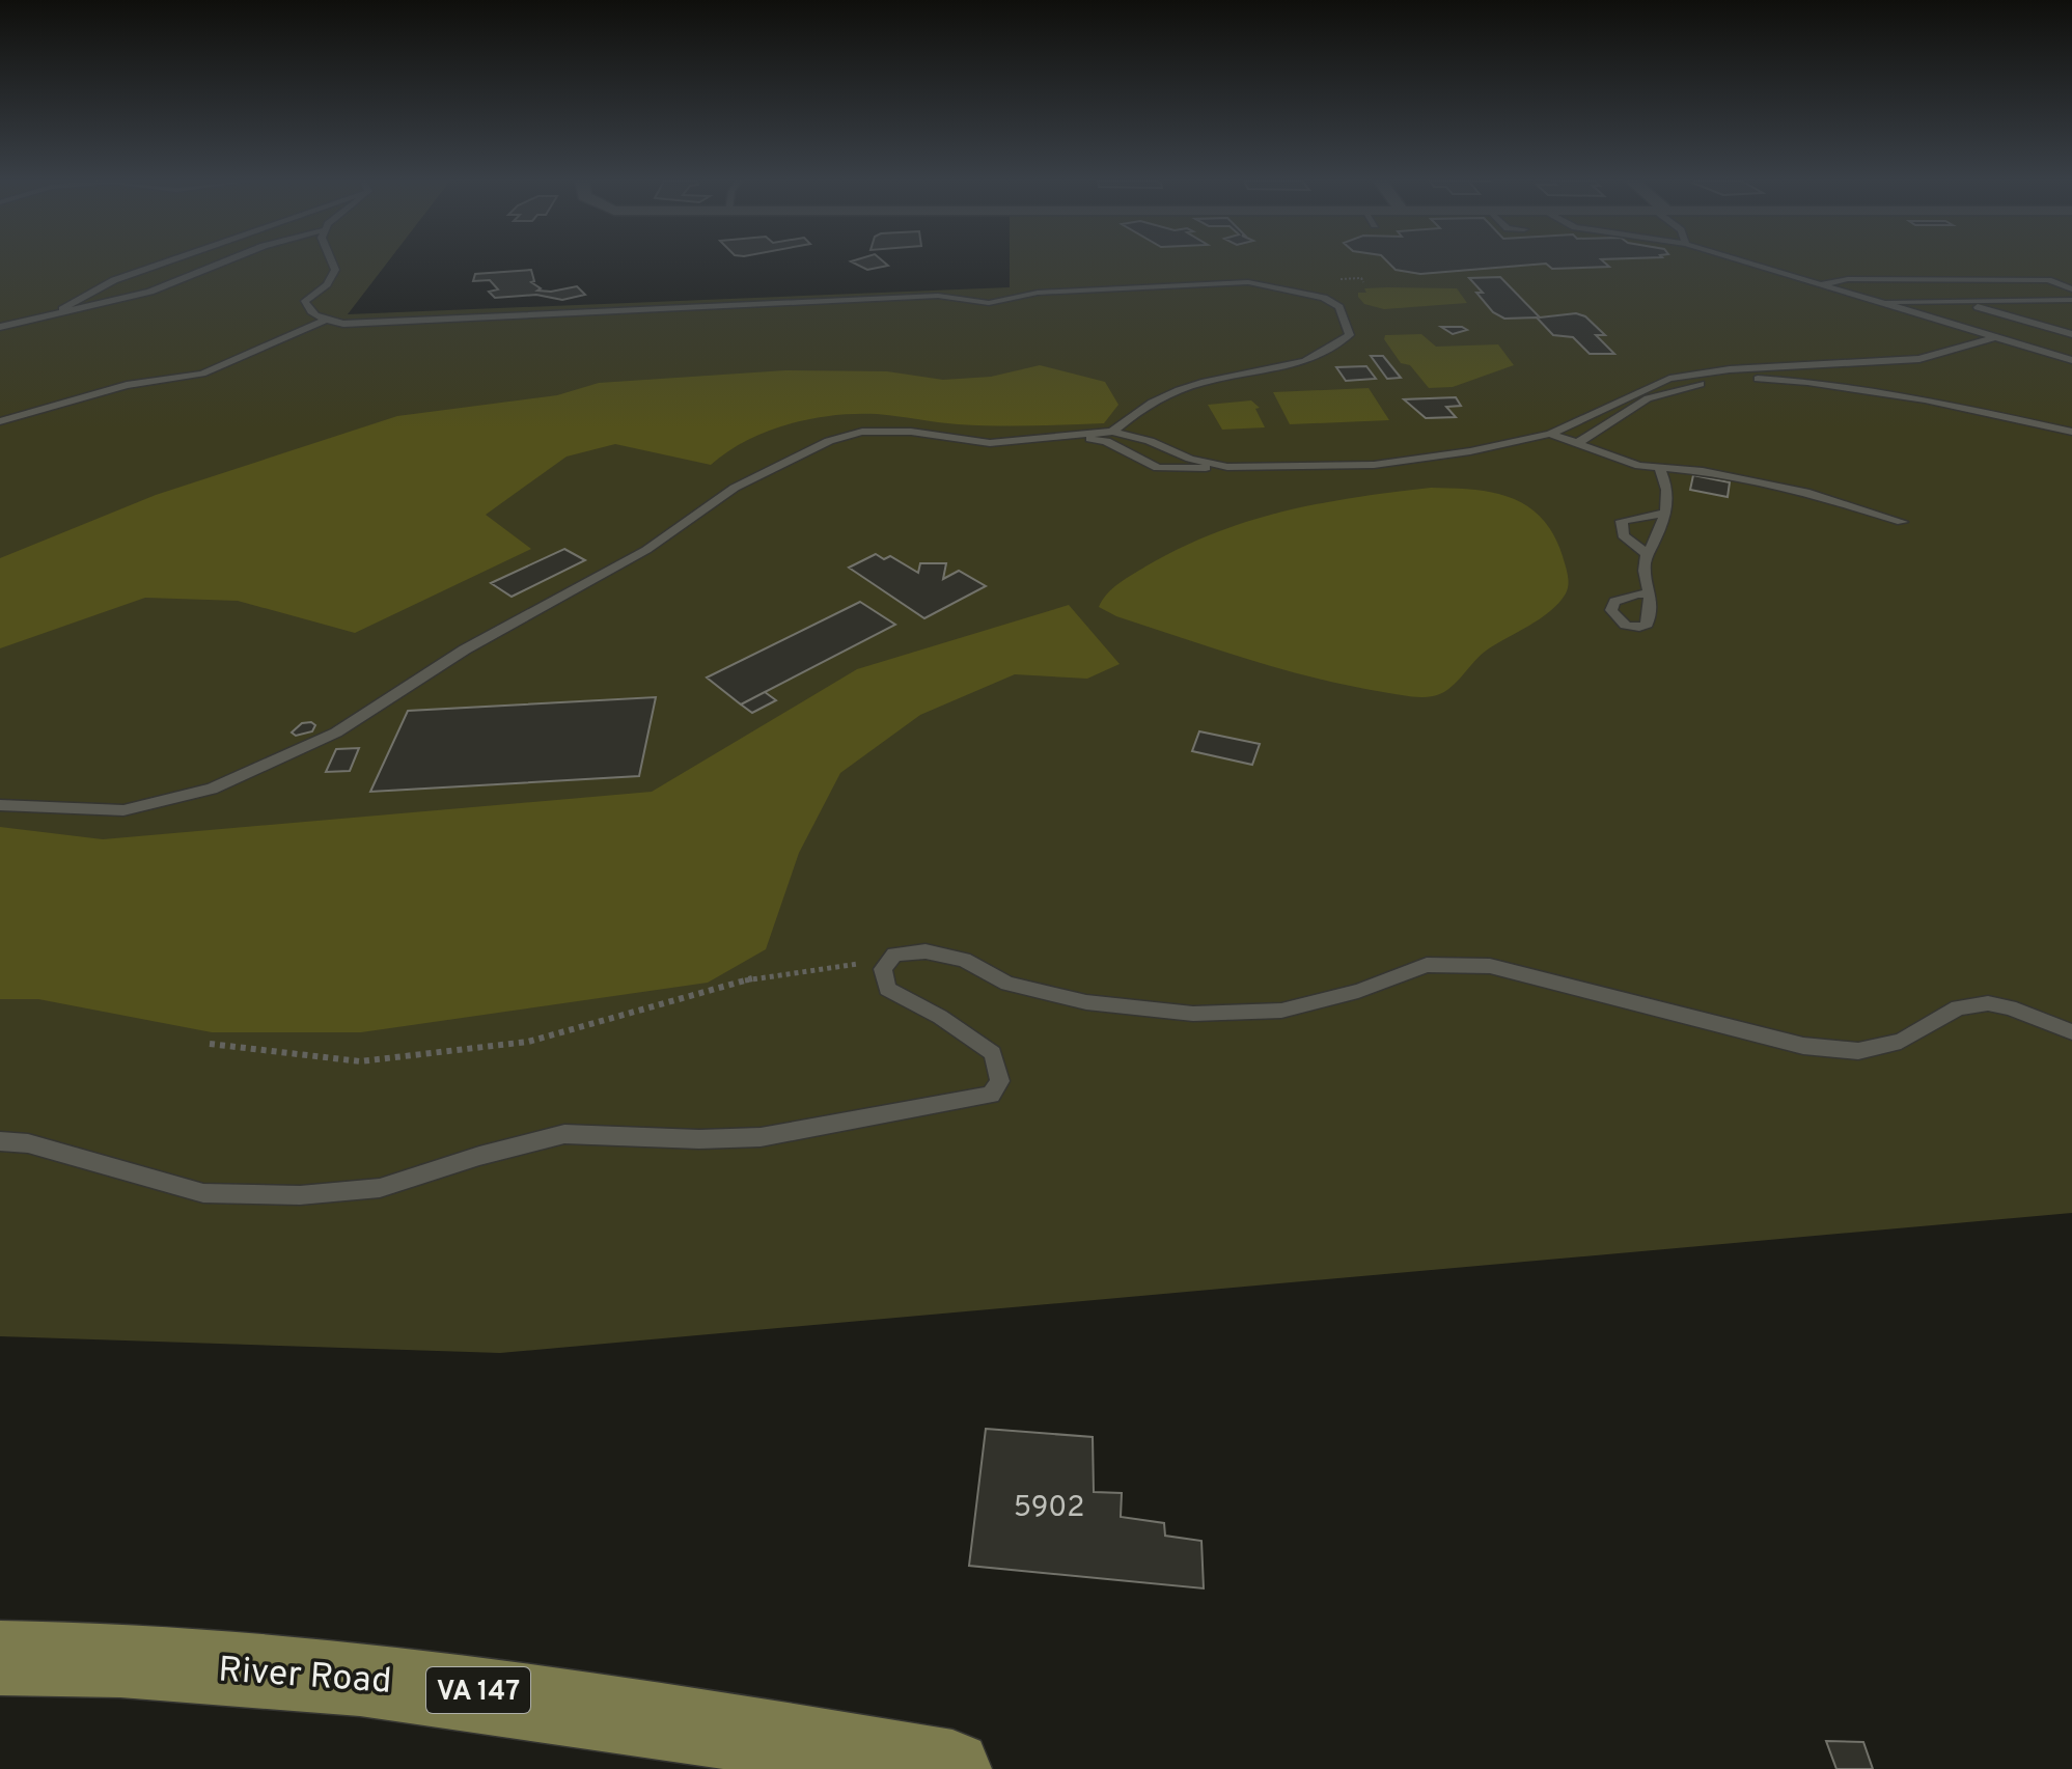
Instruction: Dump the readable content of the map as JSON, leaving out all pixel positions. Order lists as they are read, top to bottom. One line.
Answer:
{"streets":{"main road":["River Road","VA 147"]},"house_numbers":["5902"]}
